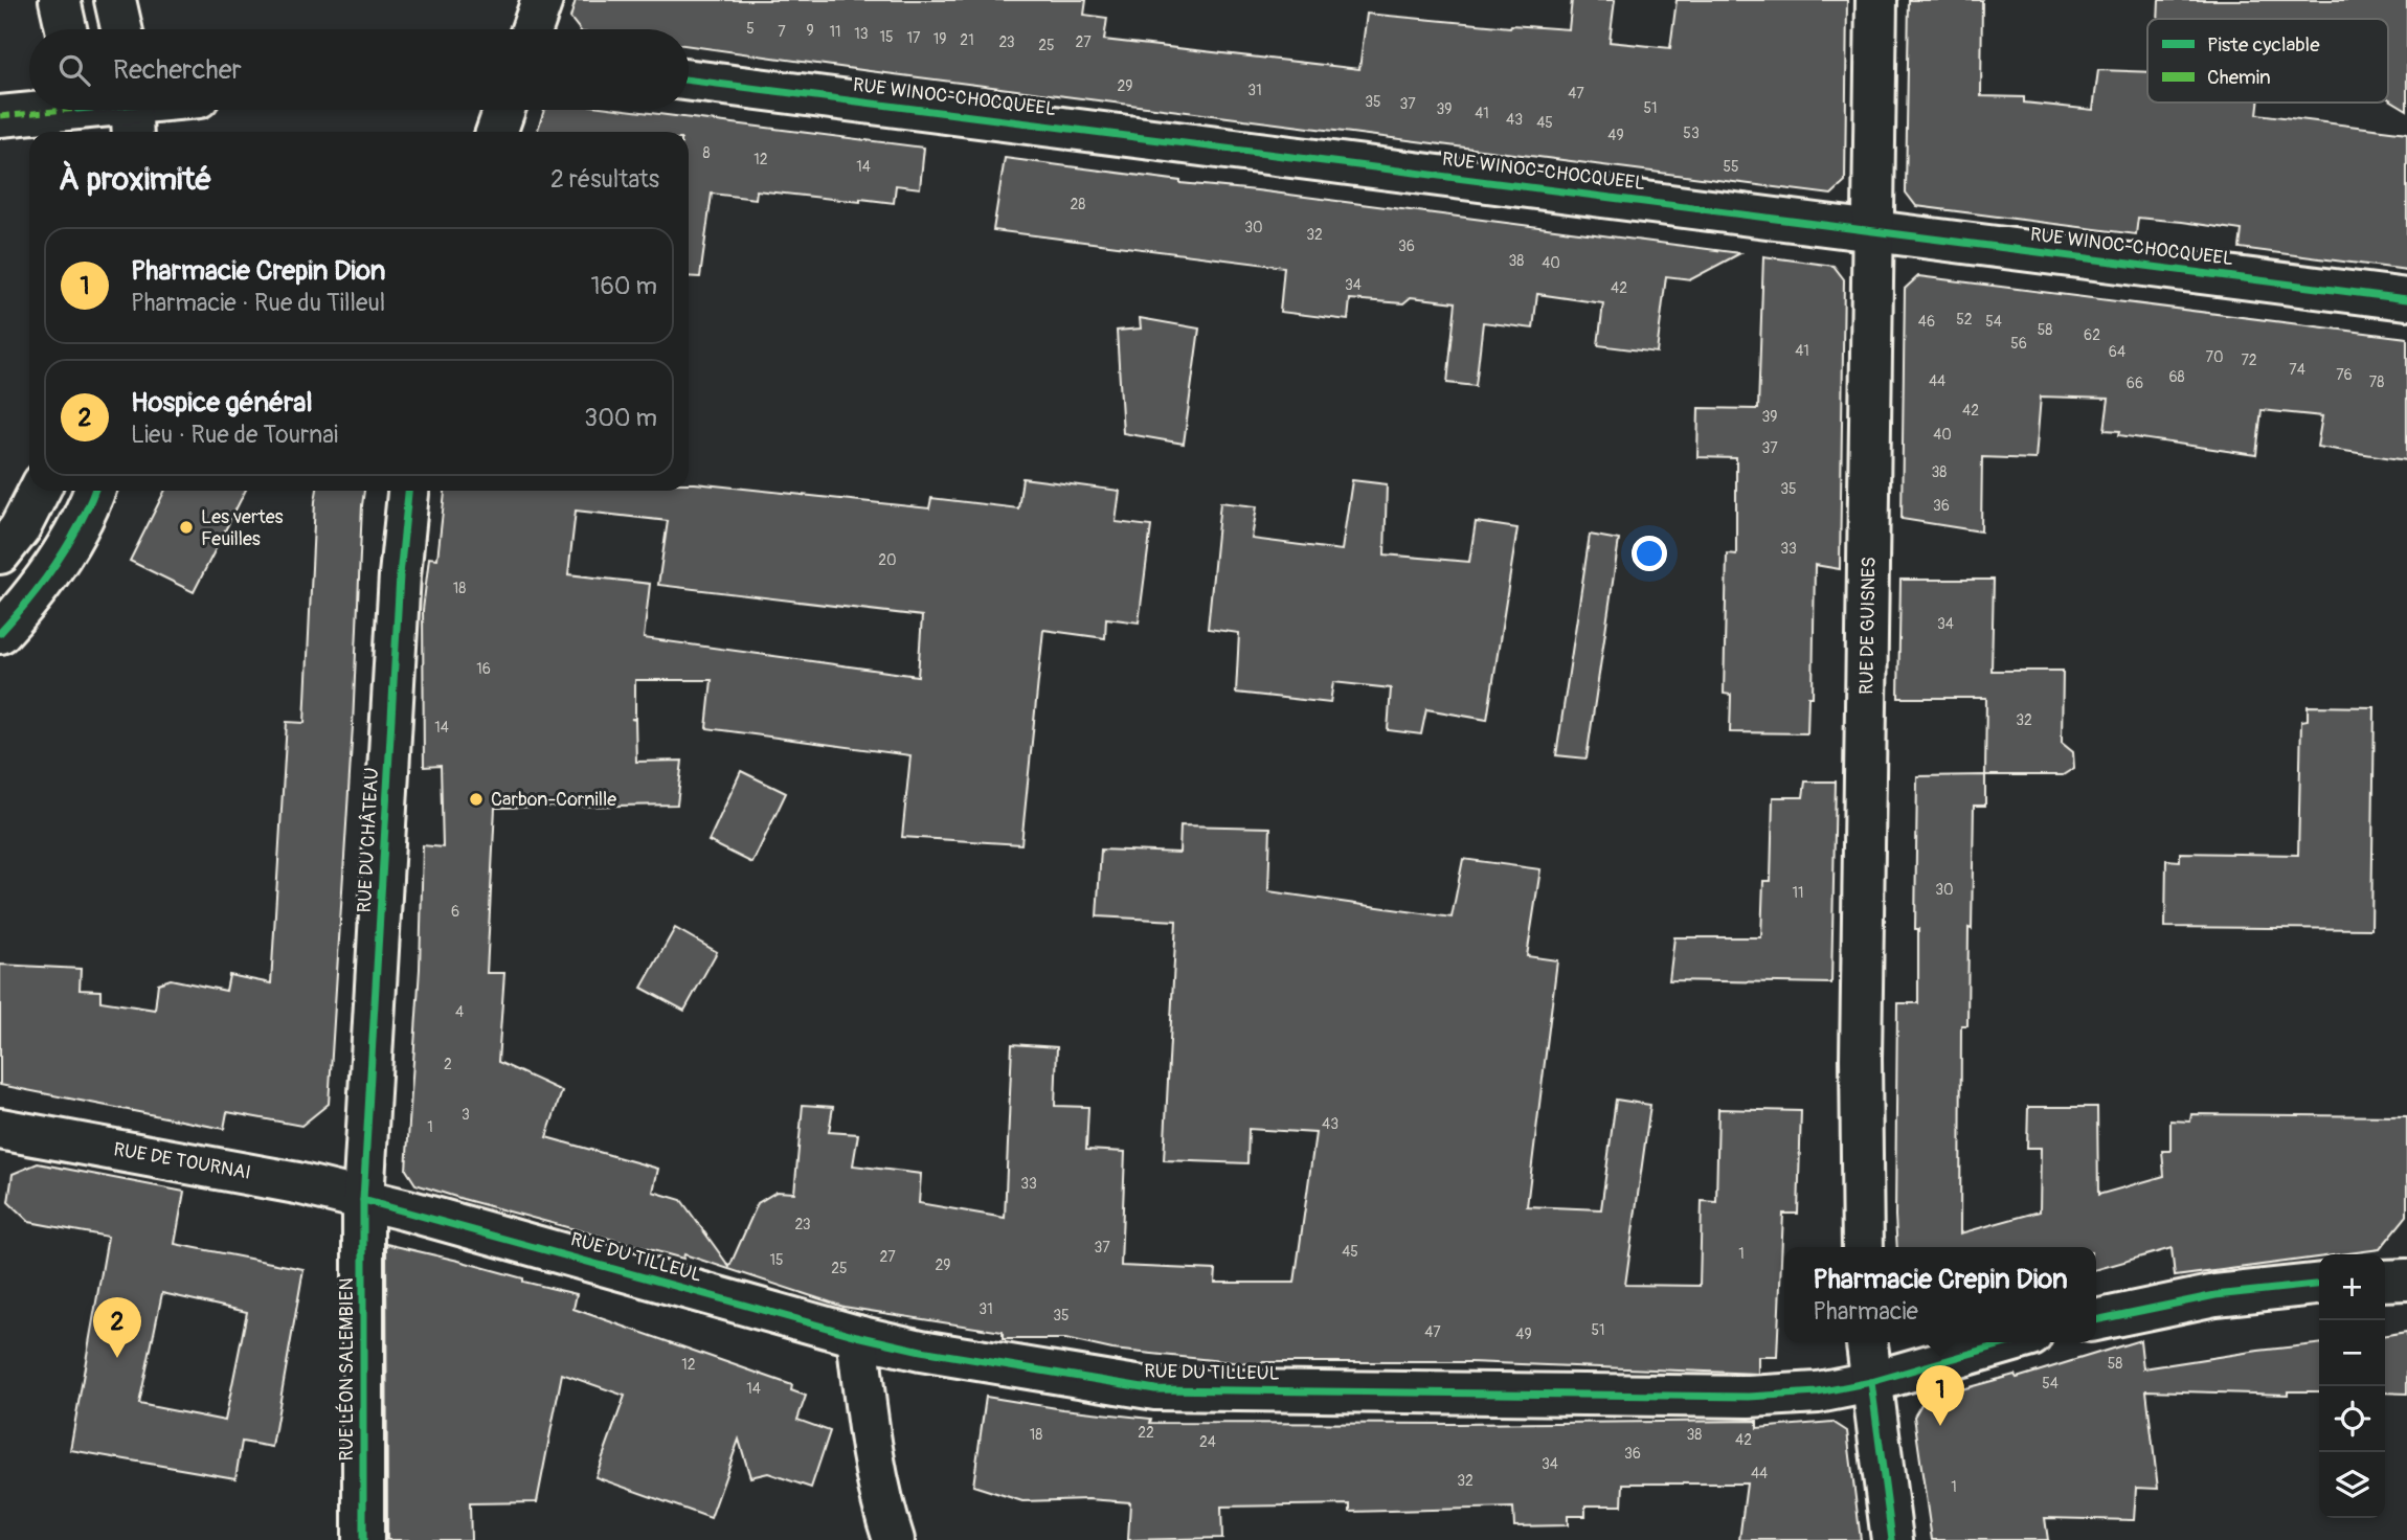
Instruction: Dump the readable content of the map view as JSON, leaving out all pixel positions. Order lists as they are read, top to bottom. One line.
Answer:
{"streets":{"street":["RUE WINOC-CHOCQUEEL","RUE DE GUISNES","RUE DU CHÂTEAU","RUE DE TOURNAI","RUE DU TILLEUL","RUE LÉON SALEMBIEN"]},"crossings":[["RUE WINOC-CHOCQUEEL","RUE DE GUISNES"],["RUE DU CHÂTEAU","RUE DE TOURNAI"],["RUE DU CHÂTEAU","RUE DU TILLEUL"],["RUE DU CHÂTEAU","RUE LÉON SALEMBIEN"],["RUE DE TOURNAI","RUE DU TILLEUL"],["RUE DE TOURNAI","RUE LÉON SALEMBIEN"],["RUE DU TILLEUL","RUE LÉON SALEMBIEN"]],"places":["Les vertes Feuilles","Carbon-Cornille"],"house_numbers":["5","9","7","11","13","15","17","19","21","23","27","25","29","31","47","35","37","51","39","41","43","45","53","49","8","12","14","55","28","30","32","36","38","40","34","42","52","46","54","58","62","56","41","64","70","72","74","76","68","44","78","66","42","39","40","37","38","35","36","33","20","18","34","16","32","14","30","11","6","4","2","3","43","1","33","23","37","45","1","27","15","29","25","31","35","51","47","49","58","12","54","14","22","18","38","42","24","36","34","44","32","1"],"legend":["Piste cyclable","Chemin"],"page":{"search":"Rechercher","heading":["À proximité","2 résultats"],"list":[{"mark":"1","name":"Pharmacie Crepin Dion","note":"Pharmacie · Rue du Tilleul","value":"160 m"},{"mark":"2","name":"Hospice général","note":"Lieu · Rue de Tournai","value":"300 m"}],"popup":["Pharmacie Crepin Dion","Pharmacie"],"map_buttons":["+","−"],"pins":["2","1"]}}
